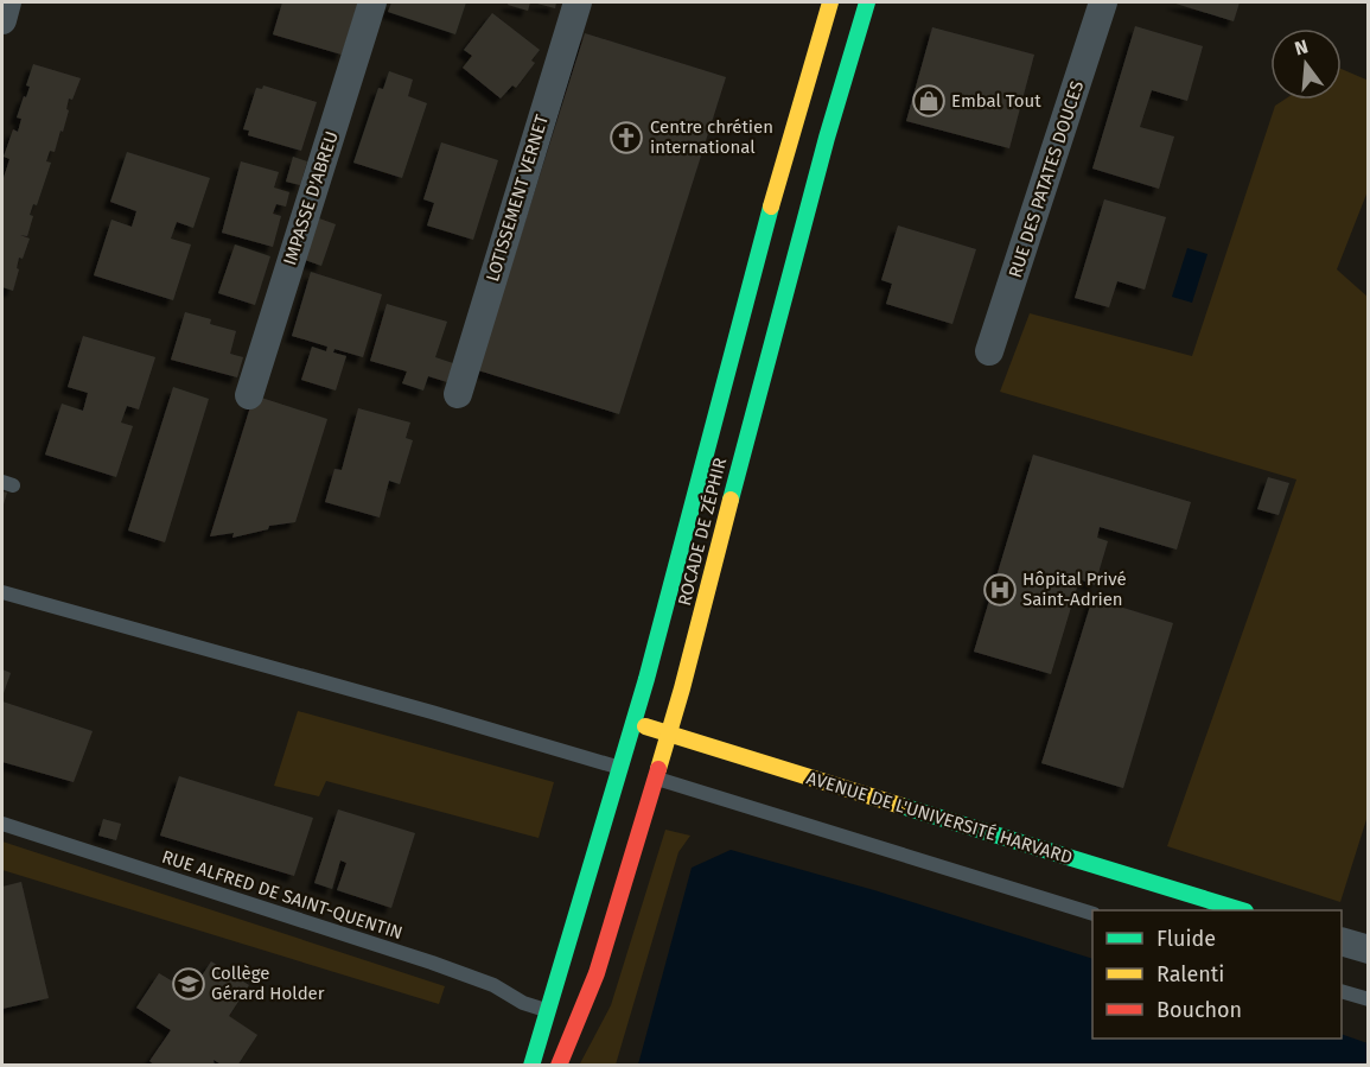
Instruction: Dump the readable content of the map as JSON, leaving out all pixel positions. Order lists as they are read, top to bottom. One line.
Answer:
{"streets":{"main road":["ROCADE DE ZÉPHIR","AVENUE DE L'UNIVERSITÉ HARVARD"],"street":["RUE DES PATATES DOUCES","IMPASSE D'ABREU","LOTISSEMENT VERNET"],"lane":["RUE ALFRED DE SAINT-QUENTIN"]},"crossings":[["ROCADE DE ZÉPHIR","AVENUE DE L'UNIVERSITÉ HARVARD"],["ROCADE DE ZÉPHIR","RUE ALFRED DE SAINT-QUENTIN"]],"places":{"shop":["Embal Tout"],"church":["Centre chrétien international"],"hospital":["Hôpital Privé Saint-Adrien"],"school or university":["Collège Gérard Holder"]},"legend":["Fluide","Ralenti","Bouchon"],"north":"top"}
